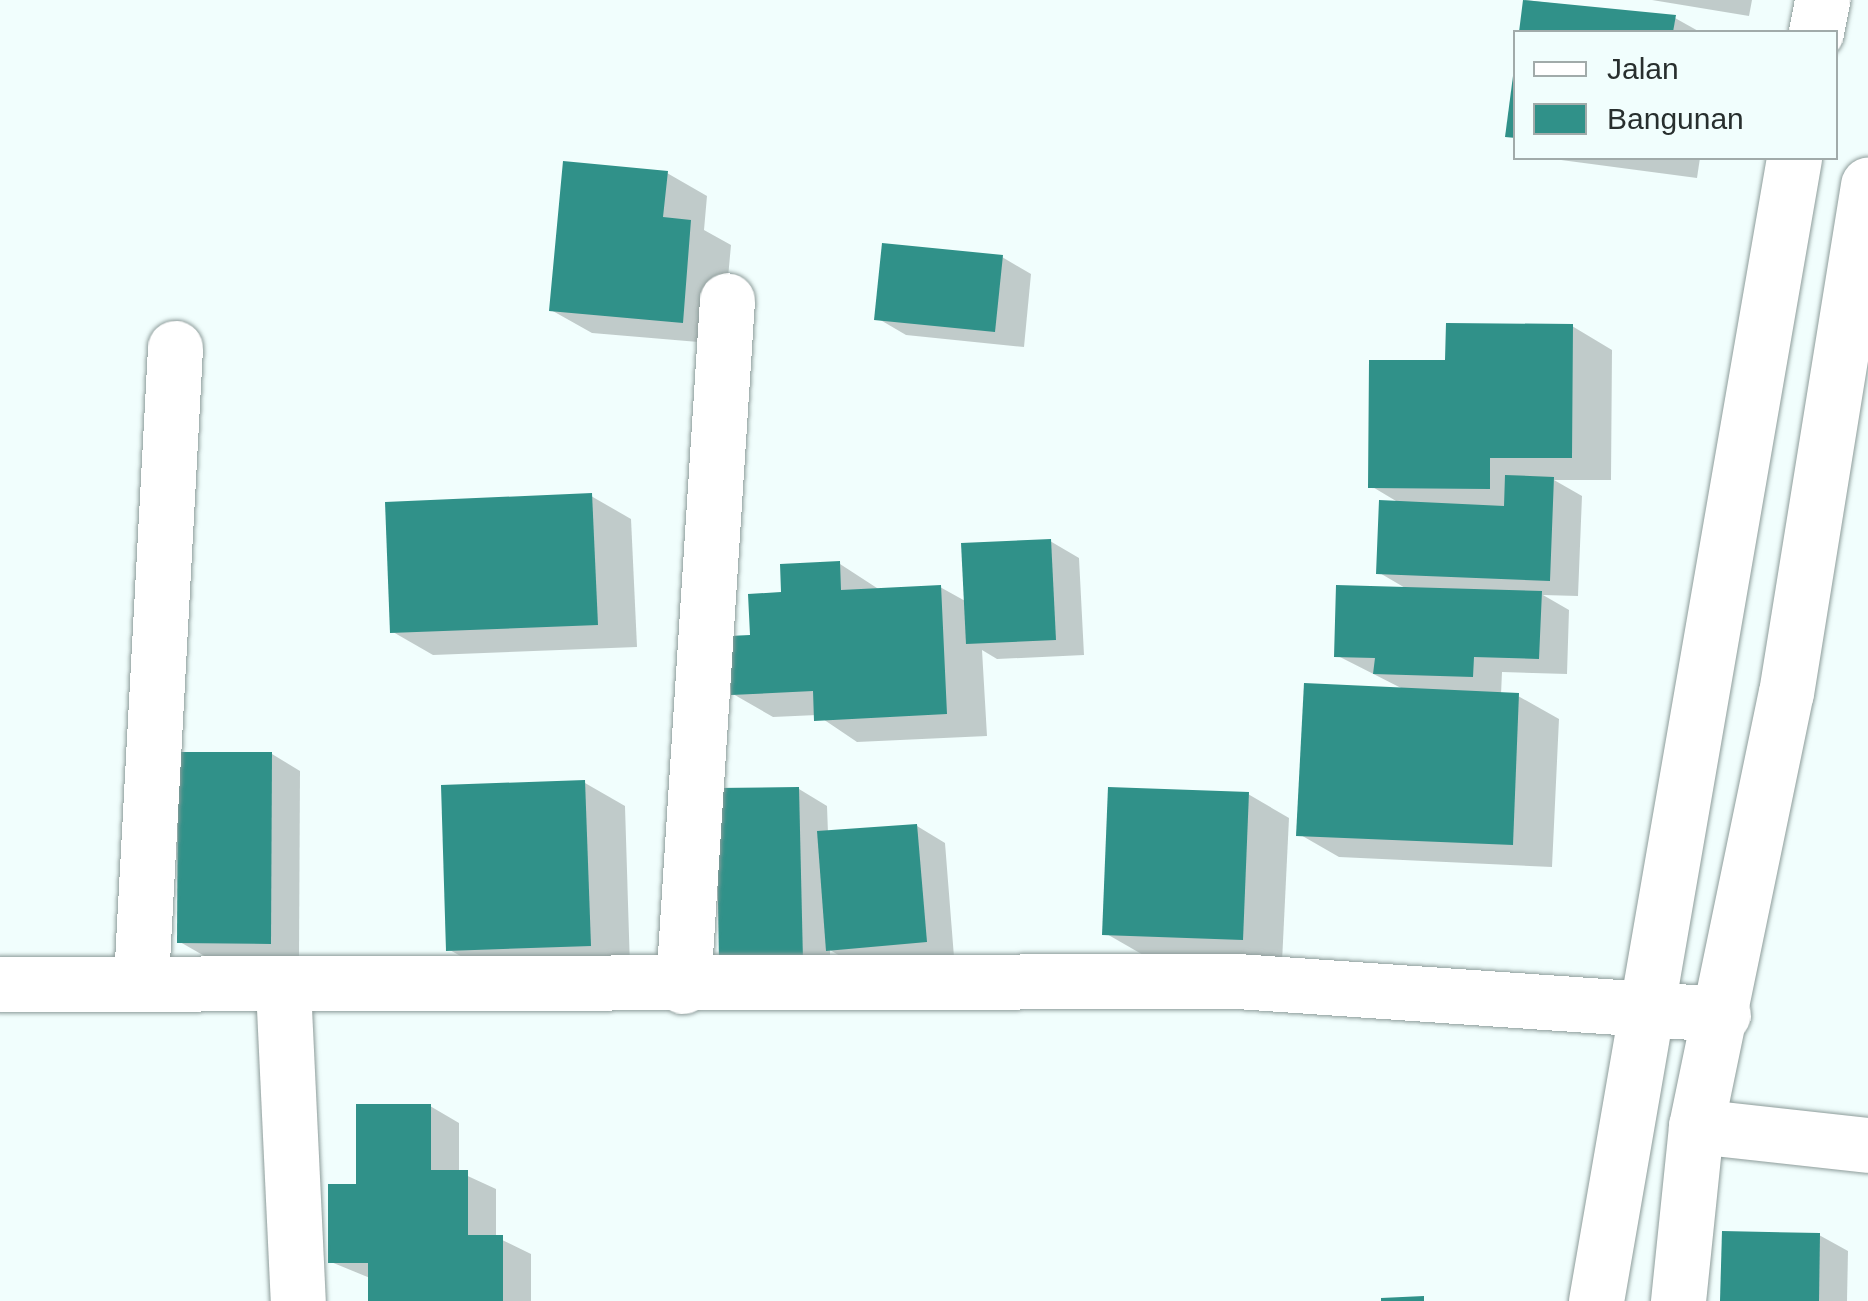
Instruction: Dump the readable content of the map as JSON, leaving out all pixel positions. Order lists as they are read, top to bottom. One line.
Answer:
{"legend":["Jalan","Bangunan"]}
